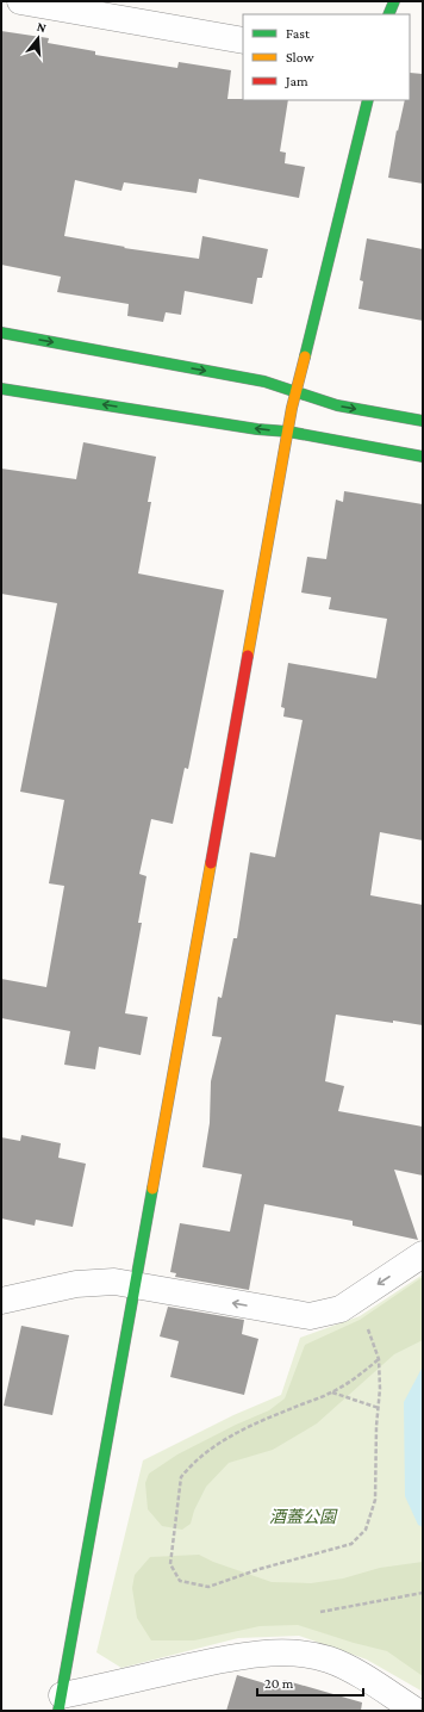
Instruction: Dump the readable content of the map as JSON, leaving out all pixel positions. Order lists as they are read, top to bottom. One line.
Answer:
{"parks":["酒蓋公園"],"legend":["Fast","Slow","Jam"],"scale_bar":"20 m","north":"top"}
